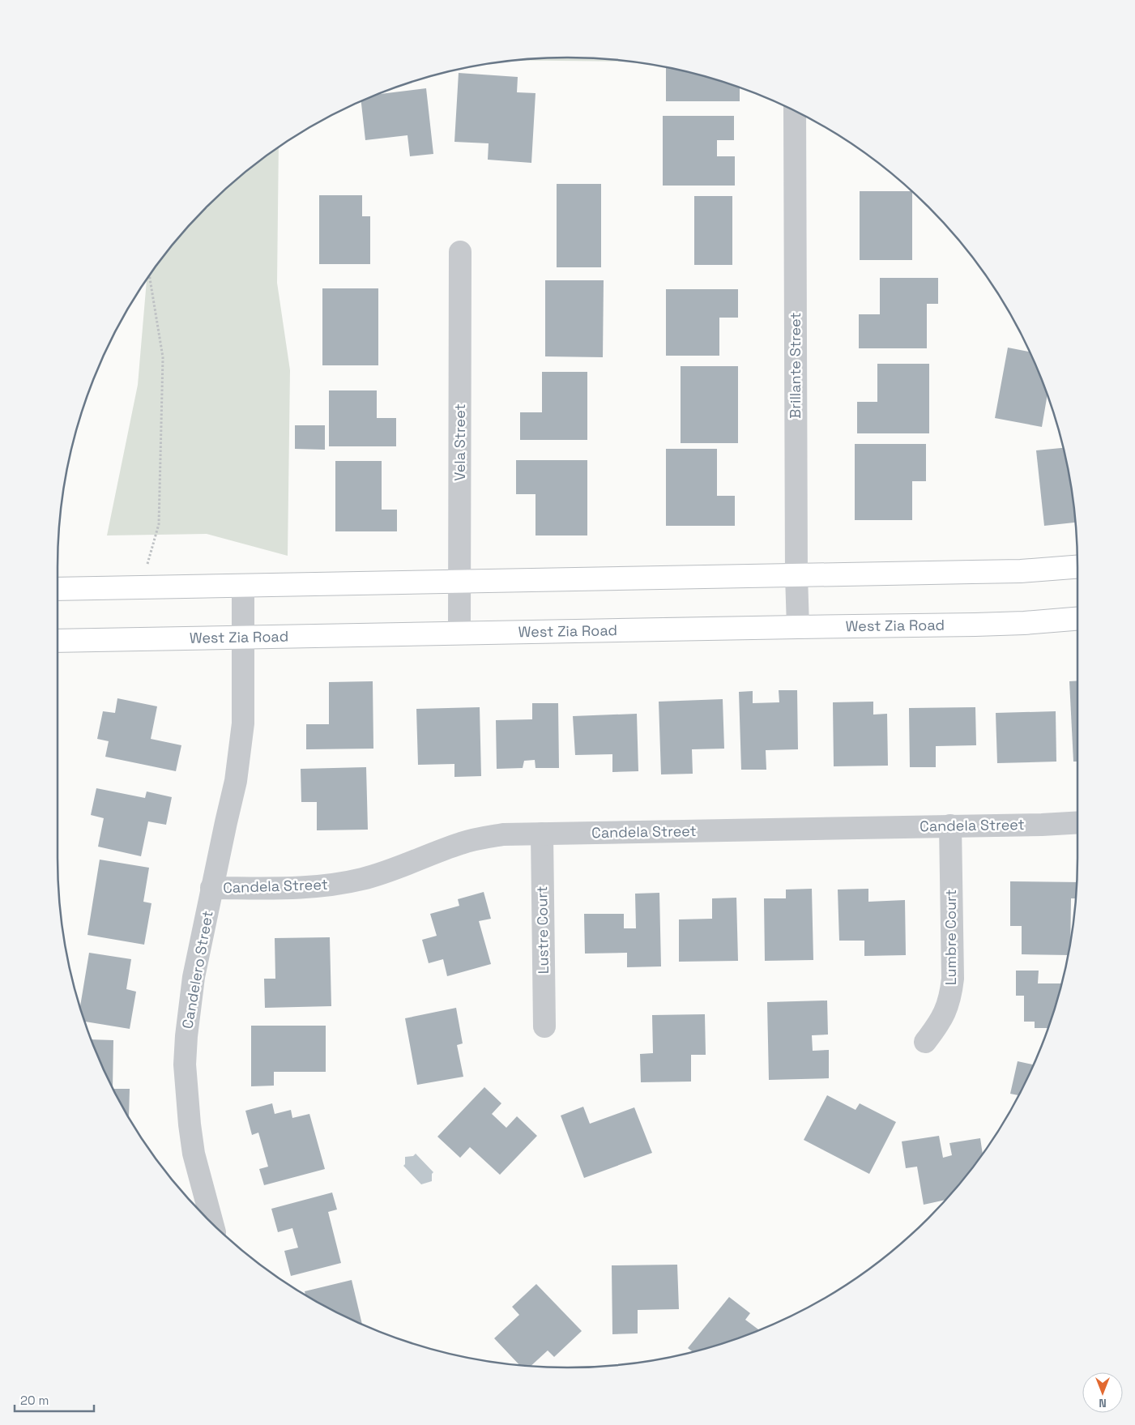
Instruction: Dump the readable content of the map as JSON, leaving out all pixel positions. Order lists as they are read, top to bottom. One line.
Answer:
{"streets":{"main road":["West Zia Road"],"street":["Brillante Street","Vela Street","Candela Street","Lustre Court","Lumbre Court","Candelero Street"]},"crossings":[["Brillante Street","West Zia Road"],["Vela Street","West Zia Road"],["West Zia Road","Candelero Street"],["Candela Street","Lustre Court"],["Candela Street","Lumbre Court"],["Candela Street","Candelero Street"]],"scale_bar":"20 m","north":"bottom"}
